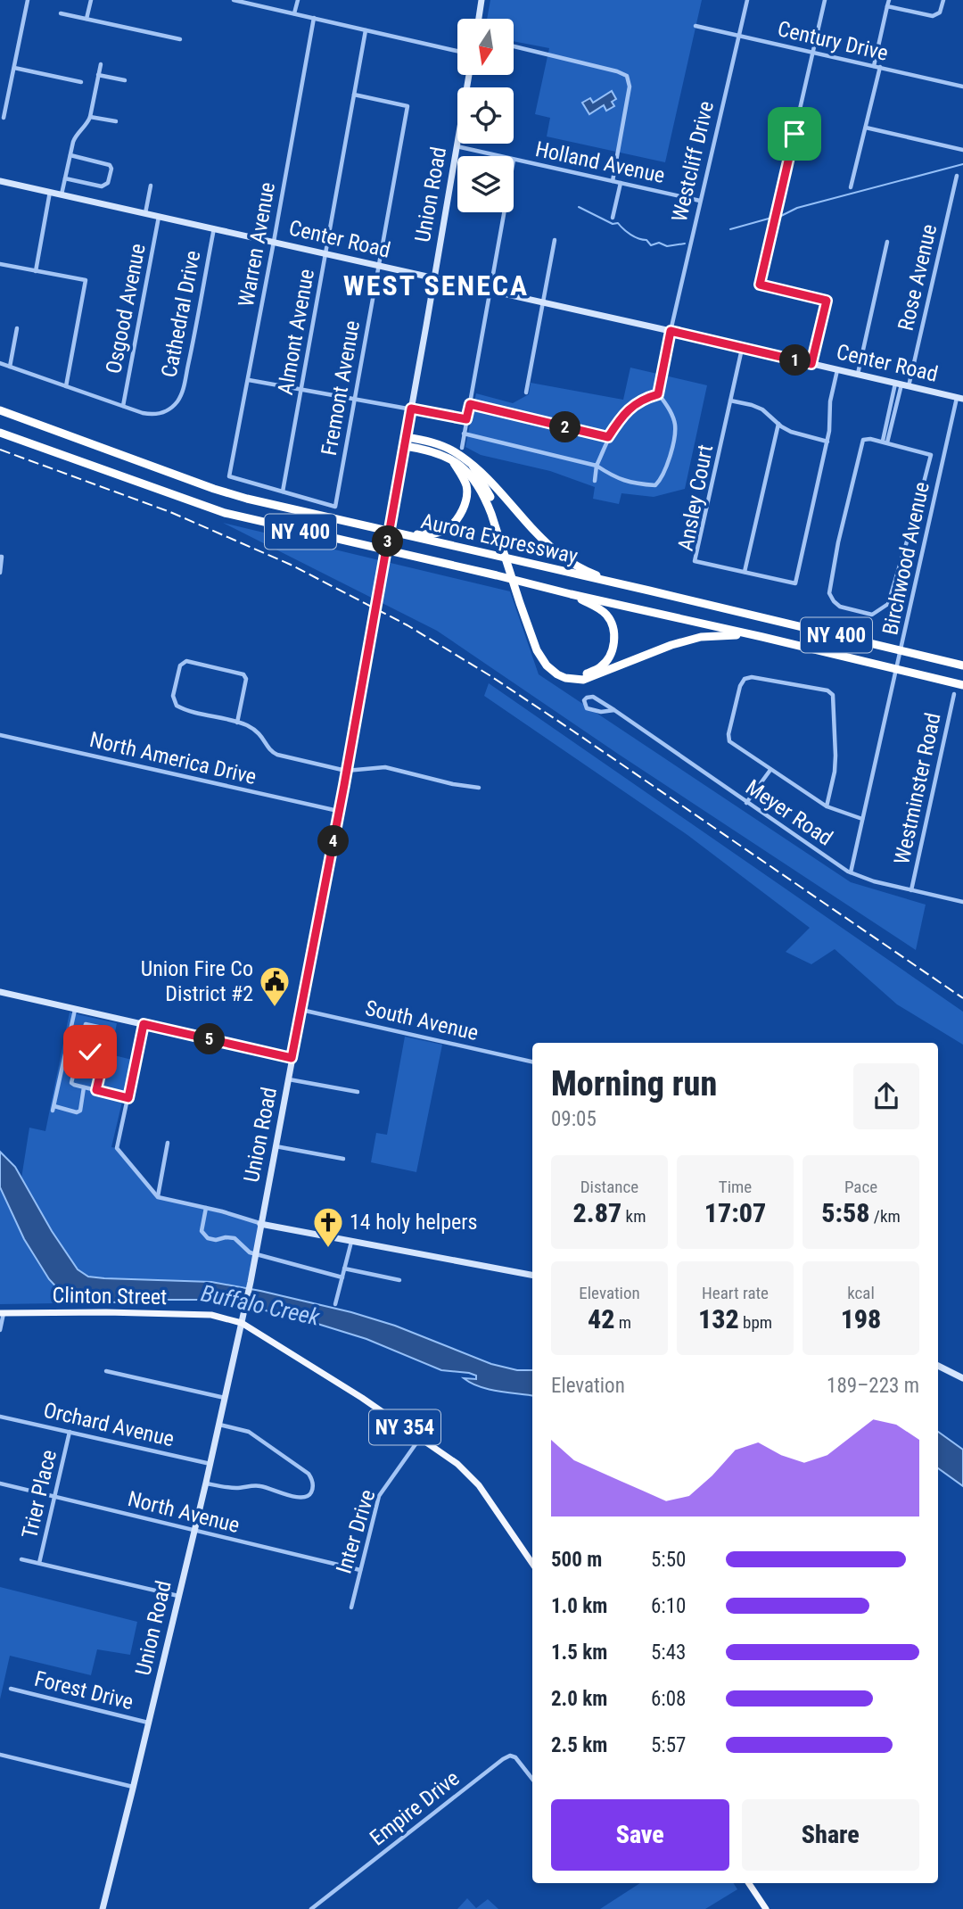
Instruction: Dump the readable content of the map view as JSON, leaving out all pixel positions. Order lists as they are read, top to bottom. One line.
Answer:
{"streets":{"highway":["NY 400","Aurora Expressway"],"main road":["Union Road","Center Road","Clinton Street","NY 354"],"street":["Century Drive","Westcliff Drive","Holland Avenue","Warren Avenue","Rose Avenue","Osgood Avenue","Cathedral Drive","Almont Avenue","Fremont Avenue","Ansley Court","Birchwood Avenue","North America Drive","Westminster Road","Meyer Road","South Avenue","Orchard Avenue","Trier Place","North Avenue","Inter Drive","Forest Drive","Empire Drive"]},"crossings":[["Century Drive","Westcliff Drive"],["Westcliff Drive","Holland Avenue"],["Westcliff Drive","Center Road"],["Holland Avenue","Union Road"],["Union Road","Center Road"],["Union Road","North America Drive"],["Union Road","South Avenue"],["Union Road","Clinton Street"],["Union Road","Orchard Avenue"],["Union Road","North Avenue"],["Union Road","Forest Drive"],["Center Road","Warren Avenue"],["Center Road","Rose Avenue"],["Center Road","Osgood Avenue"],["Center Road","Cathedral Drive"],["Center Road","Almont Avenue"],["Center Road","Fremont Avenue"],["Center Road","Ansley Court"],["Center Road","Birchwood Avenue"],["Warren Avenue","Almont Avenue"],["Warren Avenue","Fremont Avenue"],["Osgood Avenue","Cathedral Drive"],["Almont Avenue","Fremont Avenue"],["Birchwood Avenue","Meyer Road"],["Westminster Road","Meyer Road"],["Clinton Street","Inter Drive"],["Orchard Avenue","Trier Place"],["Trier Place","North Avenue"],["North Avenue","Inter Drive"]],"districts":["WEST SENECA"],"water":["Buffalo Creek"],"places":{"public building":["Union Fire Co District #2"],"church":["14 holy helpers"]},"north":"bottom","page":{"pins":["1","2","3","4","5"],"heading":["Morning run","09:05"],"stats":[["Distance","2.87 km"],["Time","17:07"],["Pace","5:58 /km"],["Elevation","42 m"],["Heart rate","132 bpm"],["kcal","198"]],"chart":["Elevation","189–223 m"],"list":[{"name":"500 m","note":"5:50"},{"name":"1.0 km","note":"6:10"},{"name":"1.5 km","note":"5:43"},{"name":"2.0 km","note":"6:08"},{"name":"2.5 km","note":"5:57"}],"buttons":["Save","Share"]}}
